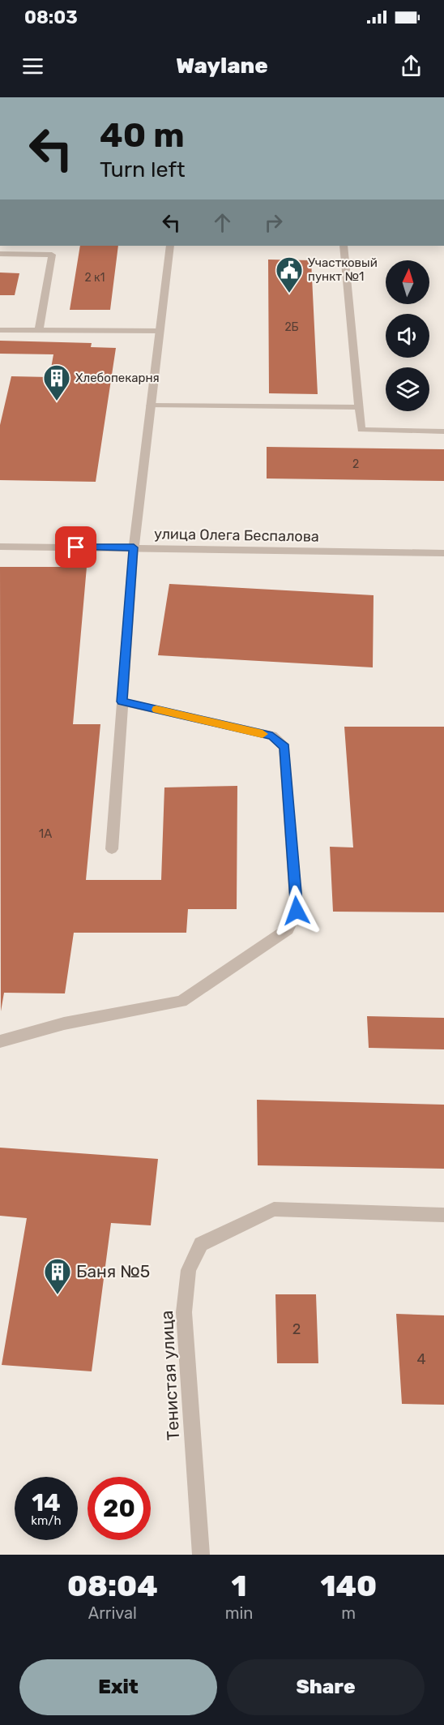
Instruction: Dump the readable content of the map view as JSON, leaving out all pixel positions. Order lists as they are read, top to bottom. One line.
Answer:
{"streets":{"street":["улица Олега Беспалова","Тенистая улица"]},"places":{"public building":["Участковый пункт №1"],"building":["Хлебопекарня","Баня №5"]},"house_numbers":["2 к1","2Б","2","1А","2","4"],"north":"top","page":{"status":"08:03","header":"Waylane","turn":["40 m","Turn left"],"speed":"14 km/h","limit":"20","eta":["08:04","Arrival","1","min","140","m"],"buttons":["Exit","Share"]}}
